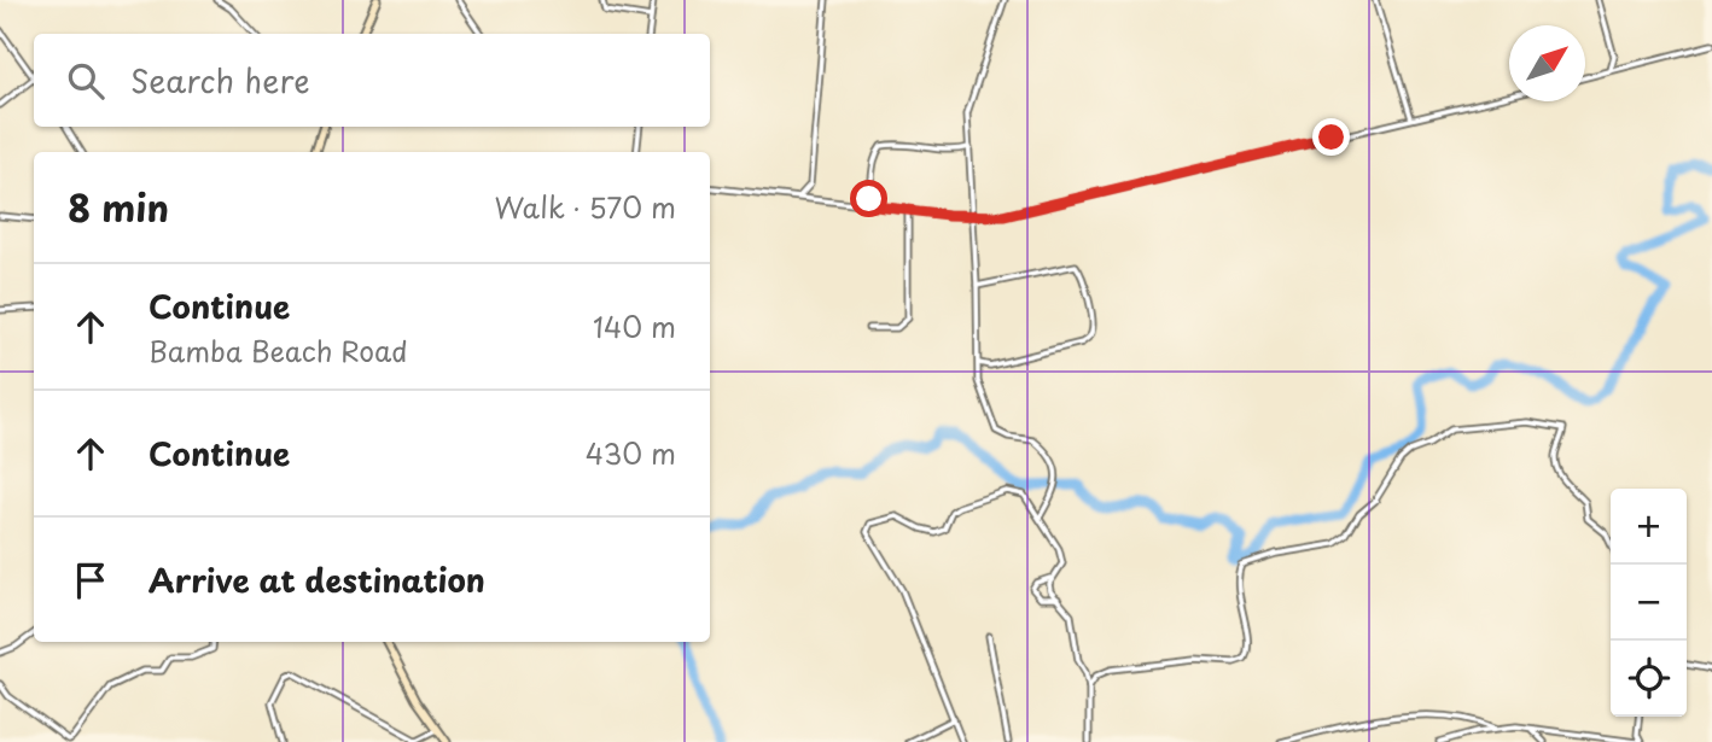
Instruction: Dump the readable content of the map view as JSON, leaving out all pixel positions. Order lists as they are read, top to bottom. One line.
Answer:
{"north":"top right","page":{"search":"Search here","heading":["8 min","Walk · 570 m"],"list":[["Continue","Bamba Beach Road","140 m"],["Continue","430 m"],"Arrive at destination"],"map_buttons":["+","−"]}}
